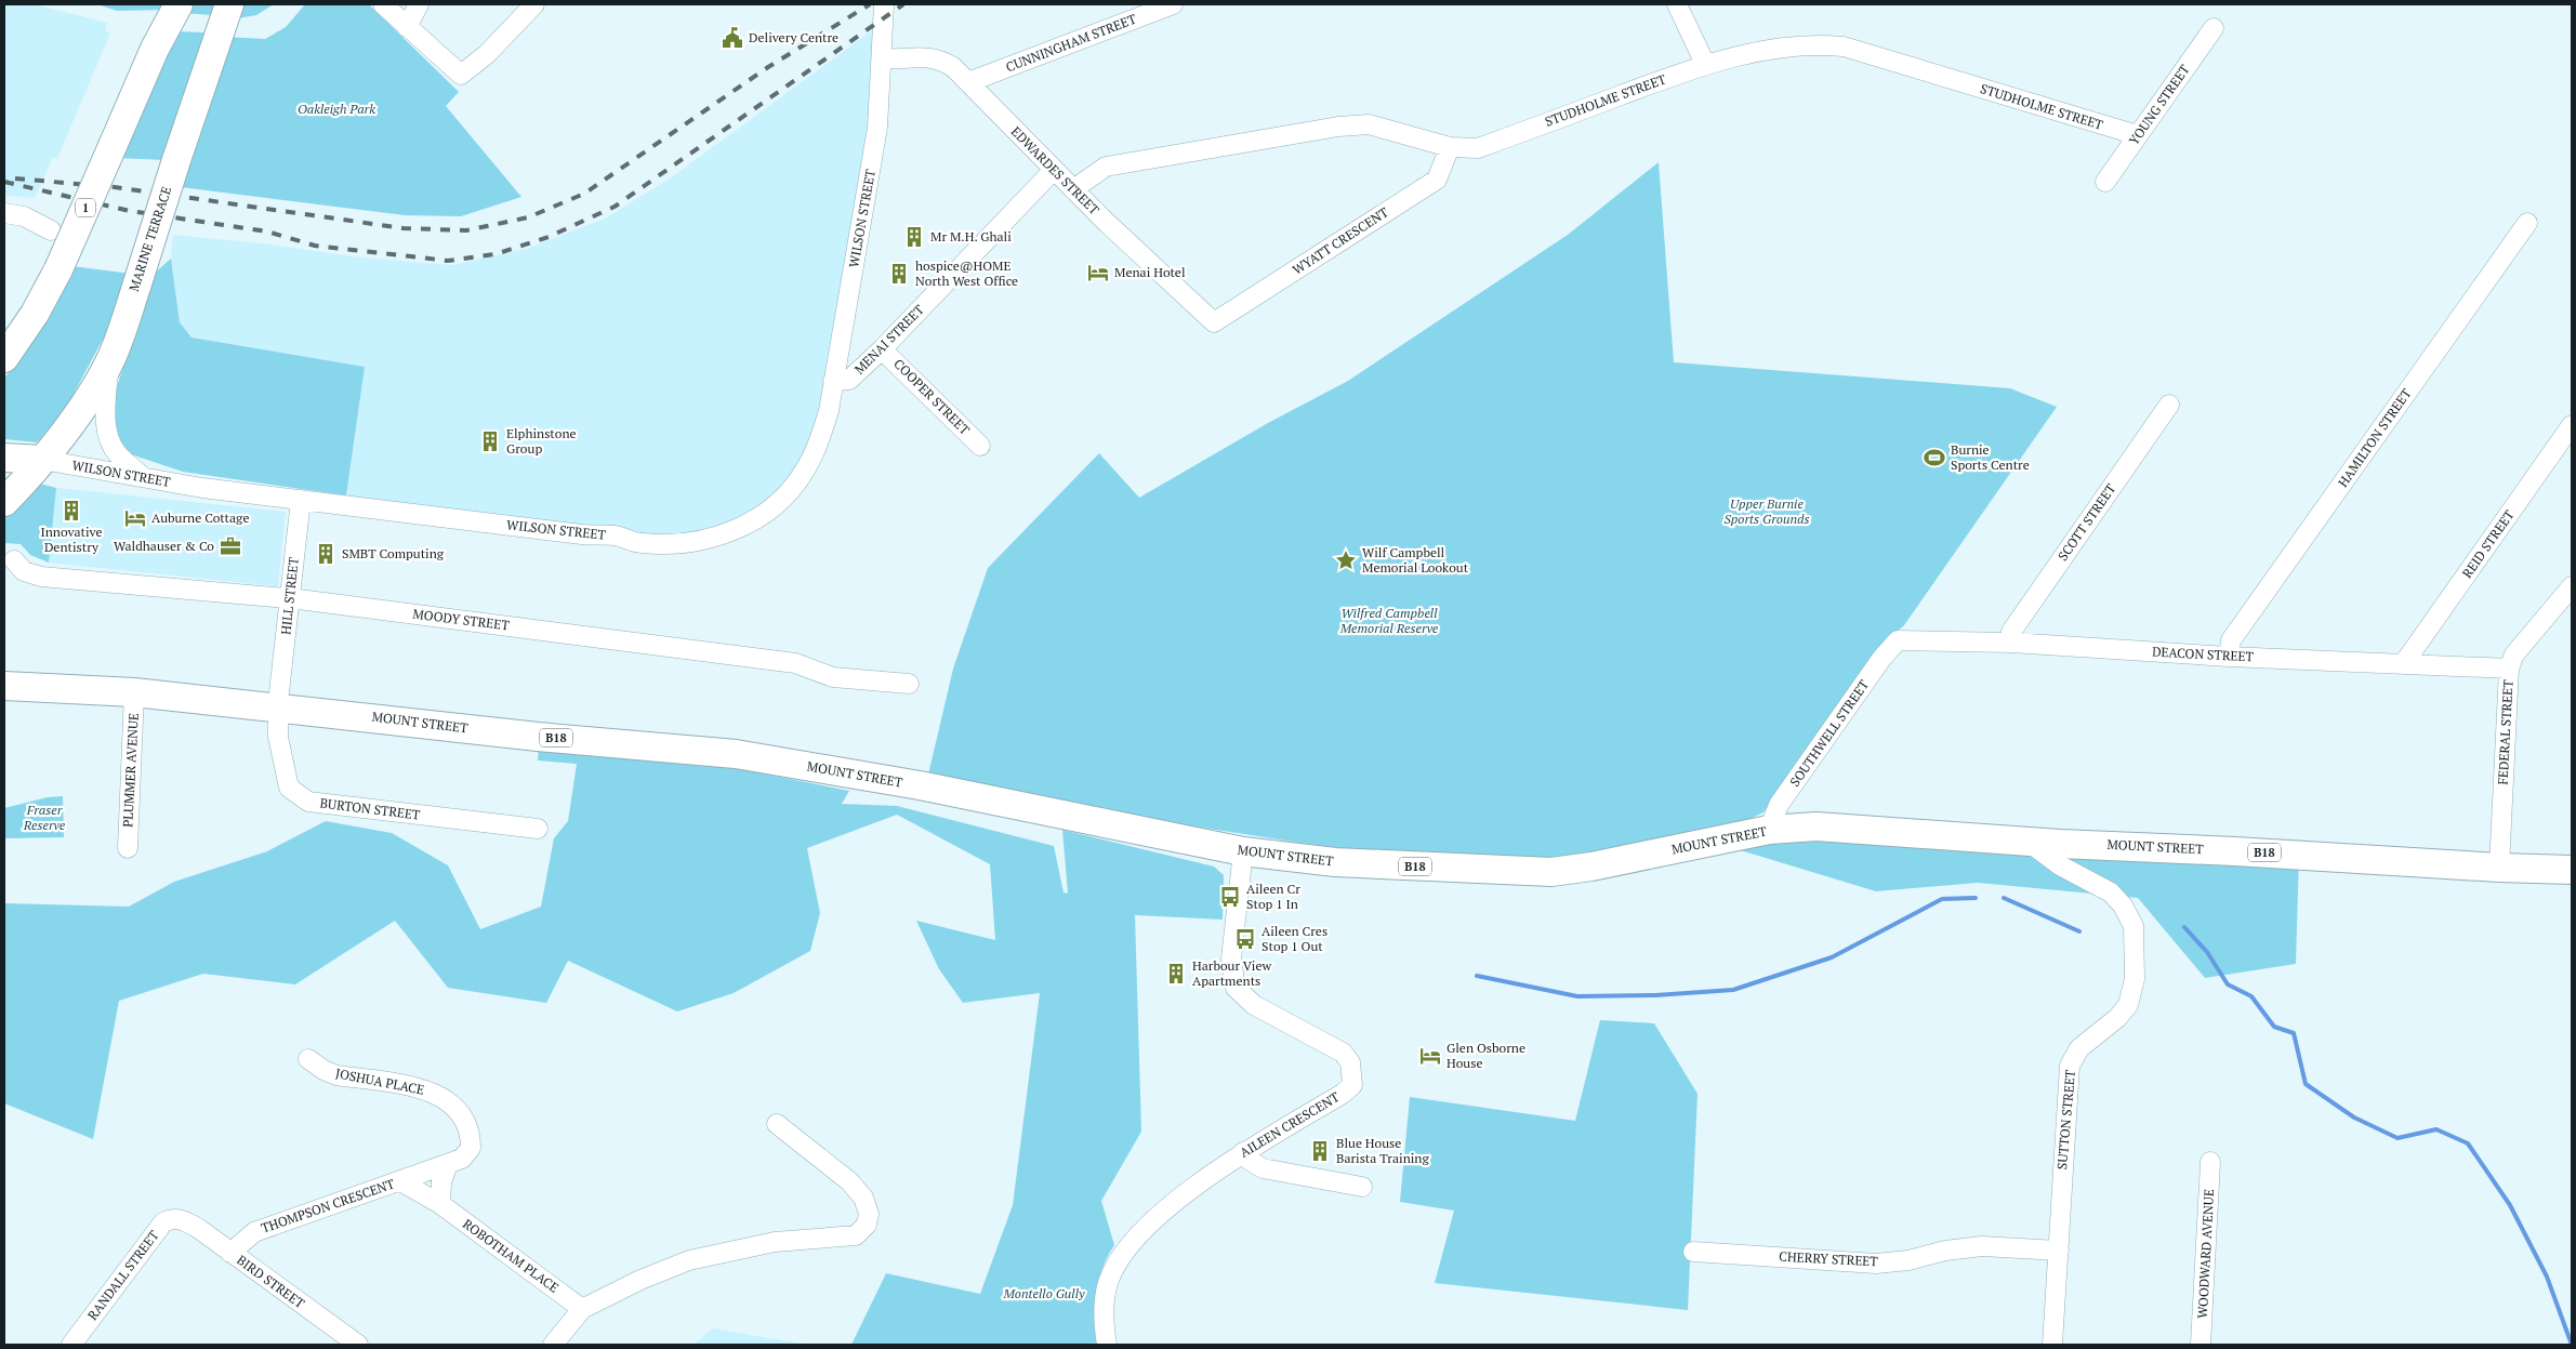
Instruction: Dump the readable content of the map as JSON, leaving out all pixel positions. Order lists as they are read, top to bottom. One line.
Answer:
{"streets":{"highway":["1","WILSON STREET","MARINE TERRACE","MOUNT STREET","B18"],"street":["CUNNINGHAM STREET","STUDHOLME STREET","YOUNG STREET","EDWARDES STREET","WYATT CRESCENT","MENAI STREET","COOPER STREET","HAMILTON STREET","SCOTT STREET","REID STREET","HILL STREET","MOODY STREET","DEACON STREET","FEDERAL STREET","SOUTHWELL STREET","PLUMMER AVENUE","BURTON STREET","JOSHUA PLACE","SUTTON STREET","AILEEN CRESCENT","THOMPSON CRESCENT","WOODWARD AVENUE","ROBOTHAM PLACE","CHERRY STREET","RANDALL STREET","BIRD STREET"]},"crossings":[["CUNNINGHAM STREET","EDWARDES STREET"],["STUDHOLME STREET","YOUNG STREET"],["STUDHOLME STREET","EDWARDES STREET"],["STUDHOLME STREET","WYATT CRESCENT"],["EDWARDES STREET","WILSON STREET"],["EDWARDES STREET","WYATT CRESCENT"],["EDWARDES STREET","MENAI STREET"],["WILSON STREET","MARINE TERRACE"],["WILSON STREET","MENAI STREET"],["WILSON STREET","HILL STREET"],["MENAI STREET","COOPER STREET"],["HAMILTON STREET","DEACON STREET"],["SCOTT STREET","DEACON STREET"],["REID STREET","DEACON STREET"],["HILL STREET","MOODY STREET"],["HILL STREET","MOUNT STREET"],["HILL STREET","BURTON STREET"],["DEACON STREET","FEDERAL STREET"],["DEACON STREET","SOUTHWELL STREET"],["MOUNT STREET","FEDERAL STREET"],["MOUNT STREET","SOUTHWELL STREET"],["MOUNT STREET","PLUMMER AVENUE"],["MOUNT STREET","BURTON STREET"],["MOUNT STREET","SUTTON STREET"],["MOUNT STREET","AILEEN CRESCENT"],["JOSHUA PLACE","THOMPSON CRESCENT"],["JOSHUA PLACE","ROBOTHAM PLACE"],["SUTTON STREET","CHERRY STREET"],["THOMPSON CRESCENT","ROBOTHAM PLACE"],["THOMPSON CRESCENT","BIRD STREET"],["RANDALL STREET","BIRD STREET"]],"parks":["Oakleigh Park","Upper Burnie Sports Grounds","Wilfred Campbell Memorial Reserve","Fraser Reserve","Montello Gully"],"places":{"public building":["Delivery Centre"],"building":["Mr M.H. Ghali","hospice@HOME North West Office","Elphinstone Group","Innovative Dentistry","SMBT Computing","Harbour View Apartments","Blue House Barista Training"],"hotel":["Menai Hotel","Auburne Cottage","Glen Osborne House"],"sports":["Burnie Sports Centre"],"office":["Waldhauser & Co"],"place":["Wilf Campbell Memorial Lookout"],"bus stop":["Aileen Cr Stop 1 In","Aileen Cres Stop 1 Out"]}}
